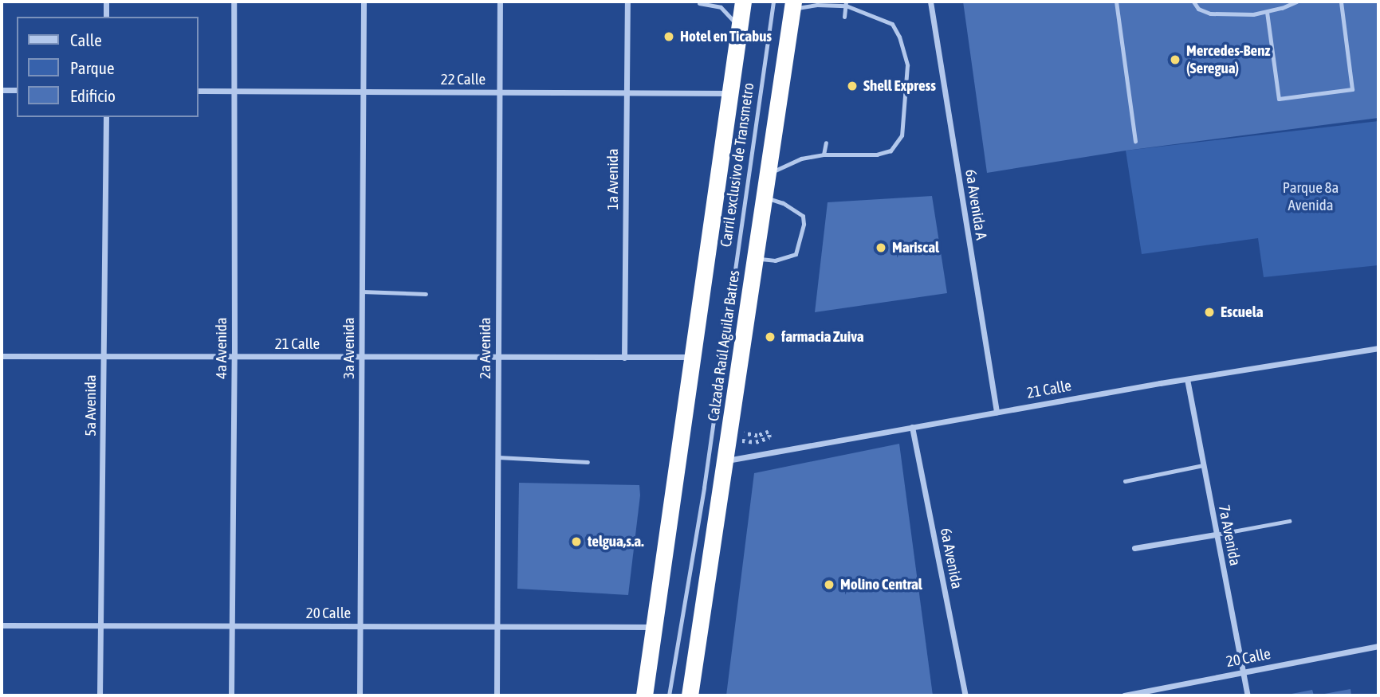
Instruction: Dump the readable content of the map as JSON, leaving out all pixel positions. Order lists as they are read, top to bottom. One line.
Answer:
{"streets":{"highway":["Calzada Raúl Aguilar Batres"],"street":["22 Calle","1a Avenida","6a Avenida A","21 Calle","4a Avenida","3a Avenida","2a Avenida","5a Avenida","7a Avenida","6a Avenida","20 Calle"],"lane":["Carril exclusivo de Transmetro"]},"crossings":[["22 Calle","1a Avenida"],["22 Calle","Calzada Raúl Aguilar Batres"],["22 Calle","4a Avenida"],["22 Calle","3a Avenida"],["22 Calle","2a Avenida"],["1a Avenida","21 Calle"],["6a Avenida A","21 Calle"],["21 Calle","Calzada Raúl Aguilar Batres"],["21 Calle","4a Avenida"],["21 Calle","3a Avenida"],["21 Calle","2a Avenida"],["21 Calle","5a Avenida"],["21 Calle","7a Avenida"],["21 Calle","6a Avenida"],["Calzada Raúl Aguilar Batres","20 Calle"],["4a Avenida","20 Calle"],["3a Avenida","20 Calle"],["2a Avenida","20 Calle"],["5a Avenida","20 Calle"],["7a Avenida","20 Calle"]],"parks":["Parque 8a Avenida"],"places":["Hotel en Ticabus","Mercedes-Benz (Seregua)","Shell Express","Mariscal","Escuela","farmacia Zuiva","telgua,s.a.","Molino Central"],"legend":["Calle","Parque","Edificio"]}
